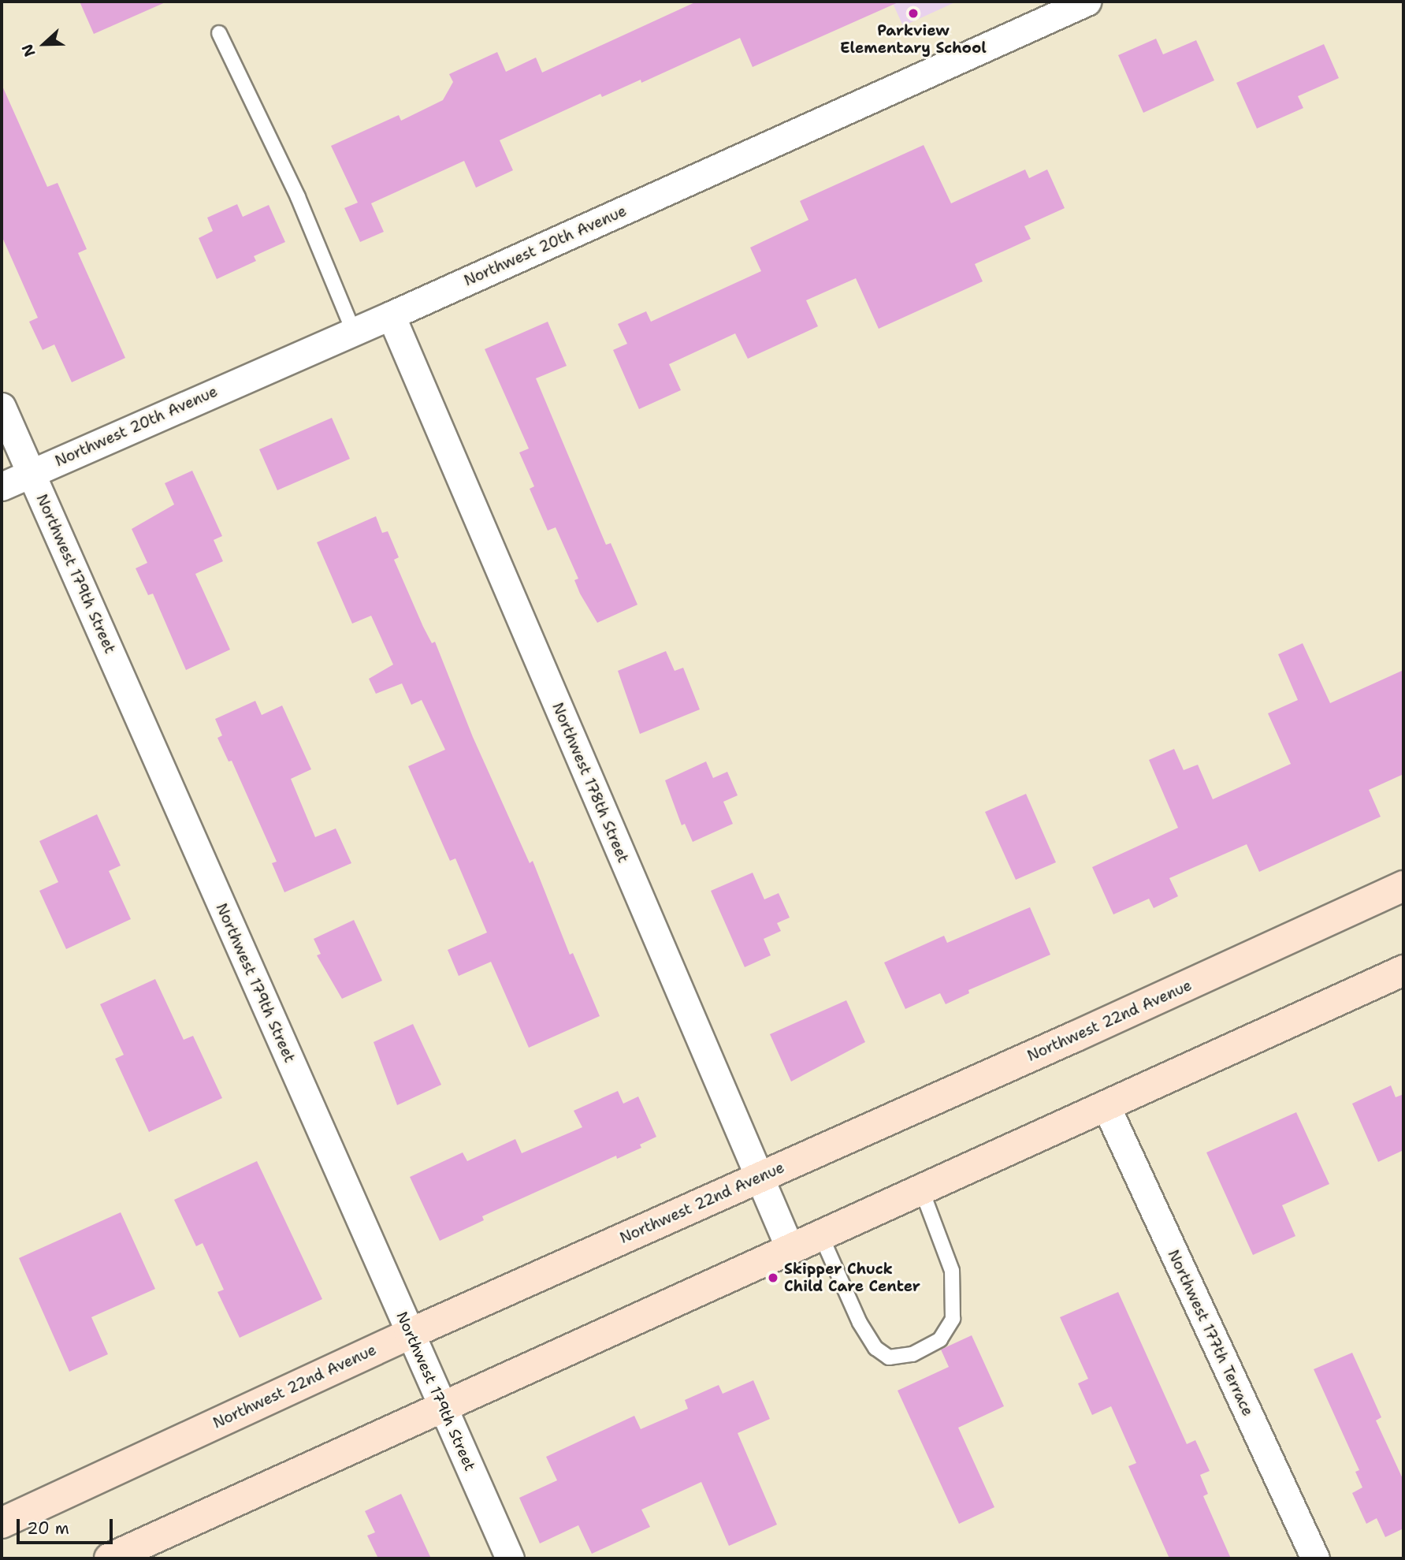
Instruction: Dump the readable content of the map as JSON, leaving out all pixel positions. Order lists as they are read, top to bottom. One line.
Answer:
{"streets":{"main road":["Northwest 22nd Avenue"],"street":["Northwest 20th Avenue","Northwest 179th Street","Northwest 178th Street","Northwest 177th Terrace"]},"crossings":[["Northwest 20th Avenue","Northwest 179th Street"],["Northwest 20th Avenue","Northwest 178th Street"],["Northwest 179th Street","Northwest 22nd Avenue"],["Northwest 178th Street","Northwest 22nd Avenue"]],"places":["Parkview Elementary School","Skipper Chuck Child Care Center"],"scale_bar":"20 m","north":"left"}
